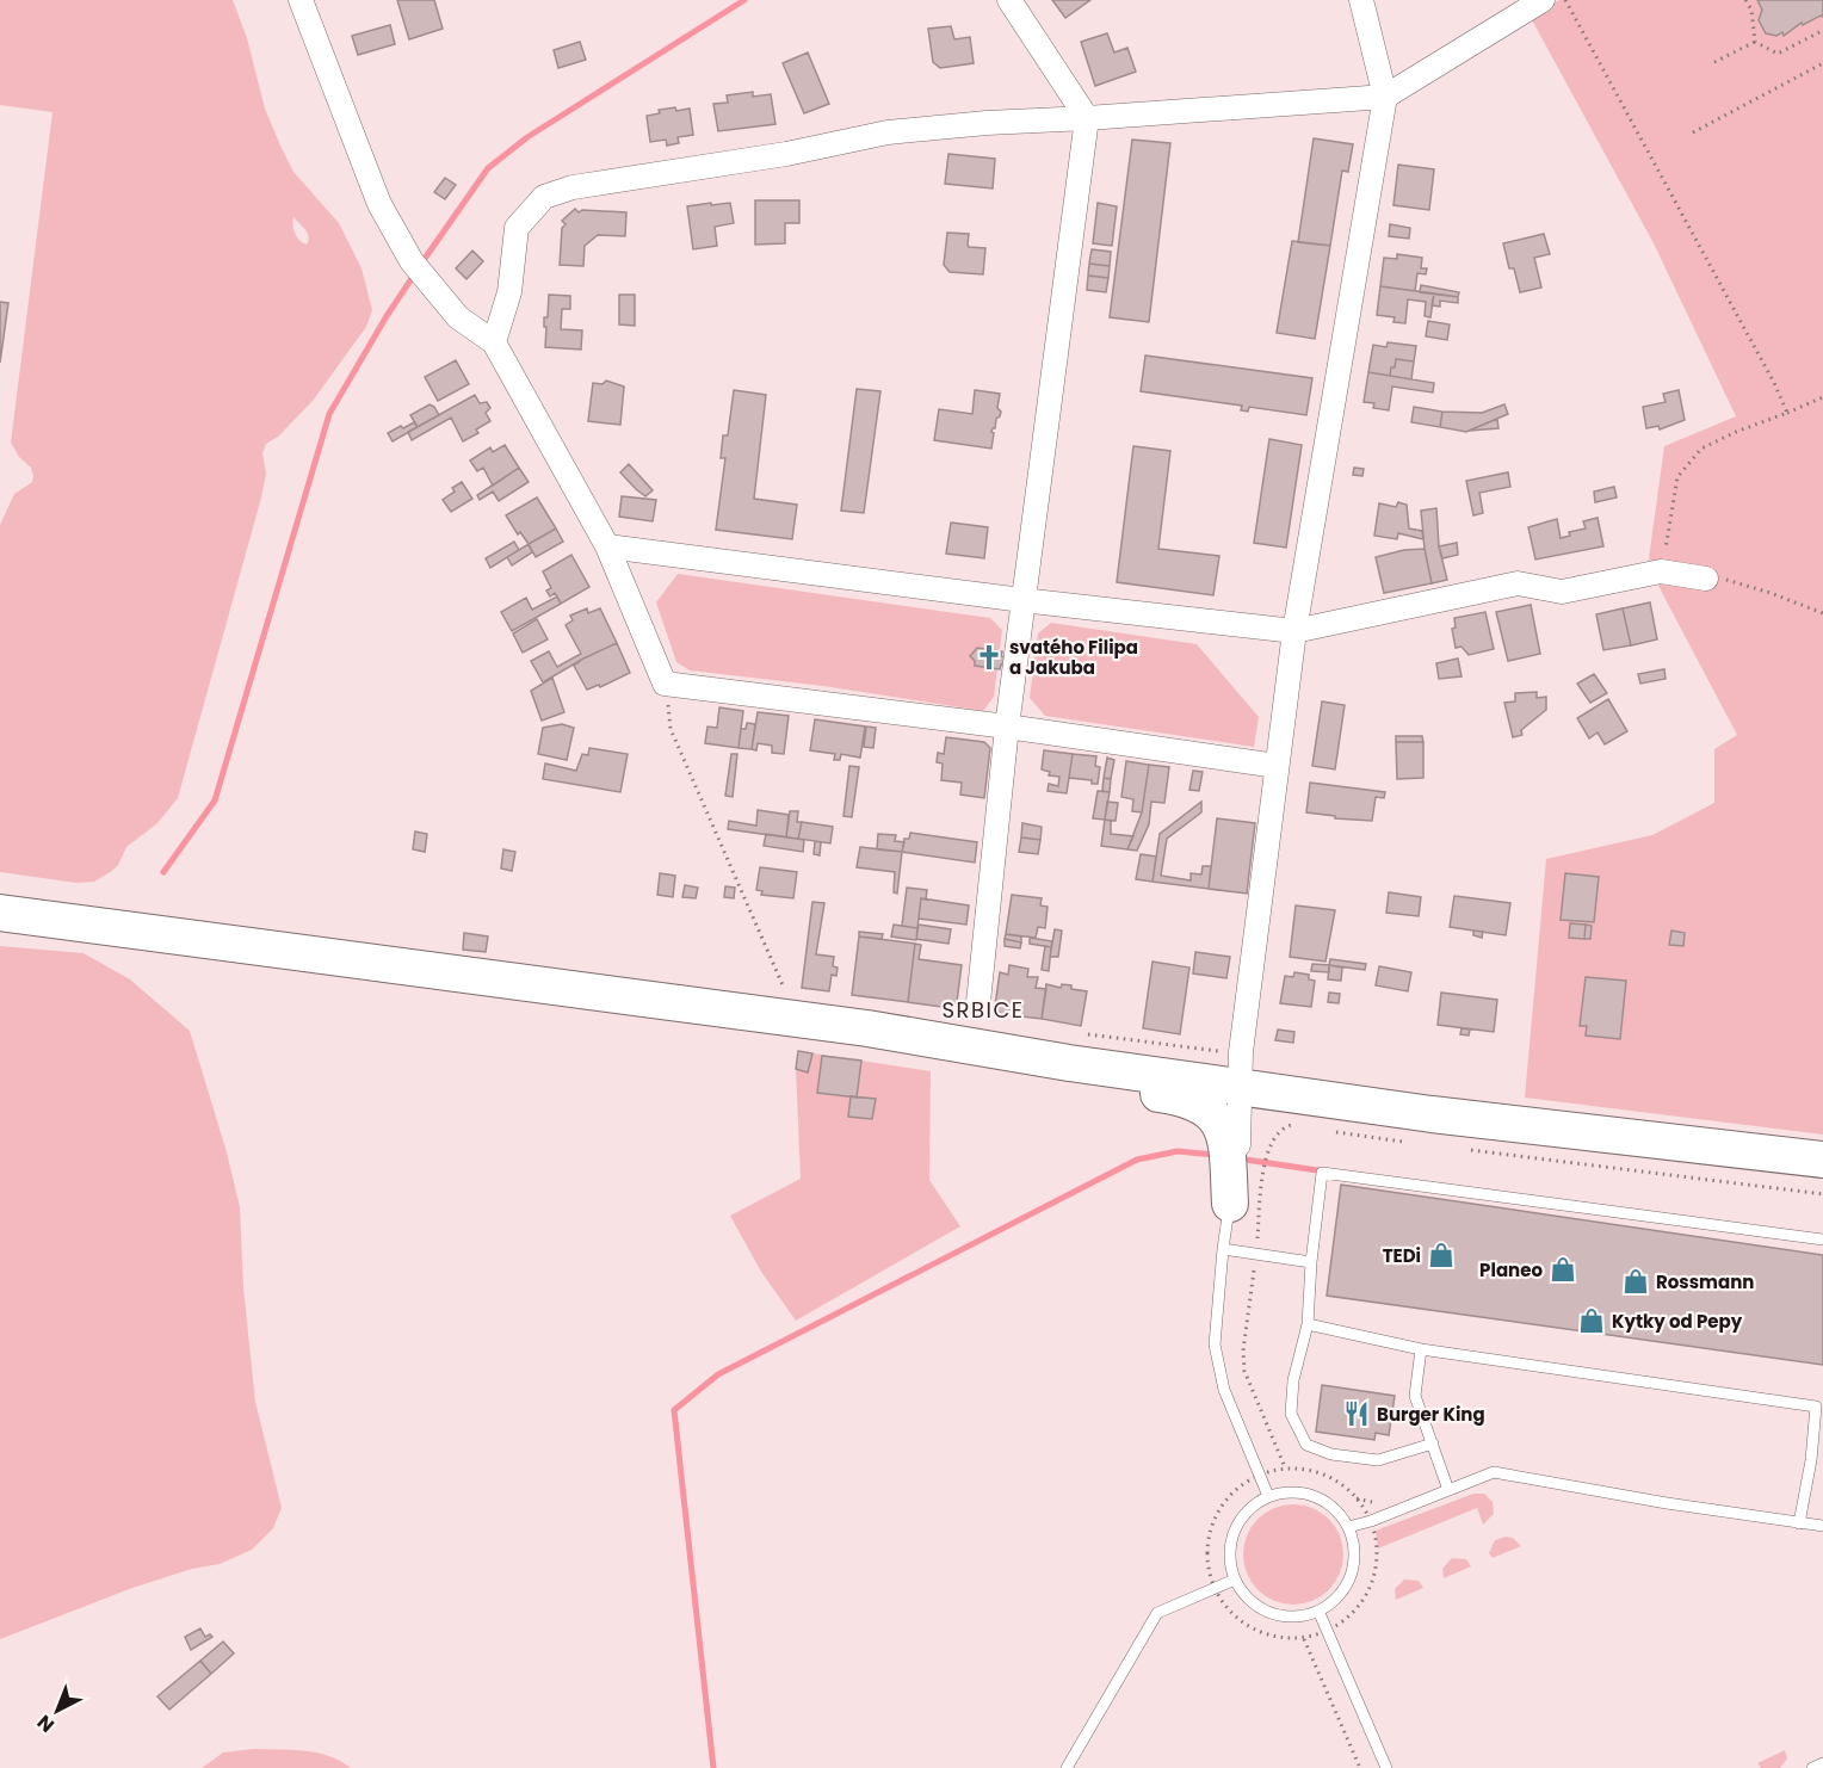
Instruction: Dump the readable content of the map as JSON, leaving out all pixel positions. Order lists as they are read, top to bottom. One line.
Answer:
{"districts":["SRBICE"],"places":{"church":["svatého Filipa a Jakuba"],"shop":["TEDi","Planeo","Rossmann","Kytky od Pepy"],"restaurant":["Burger King"]},"north":"bottom left"}
